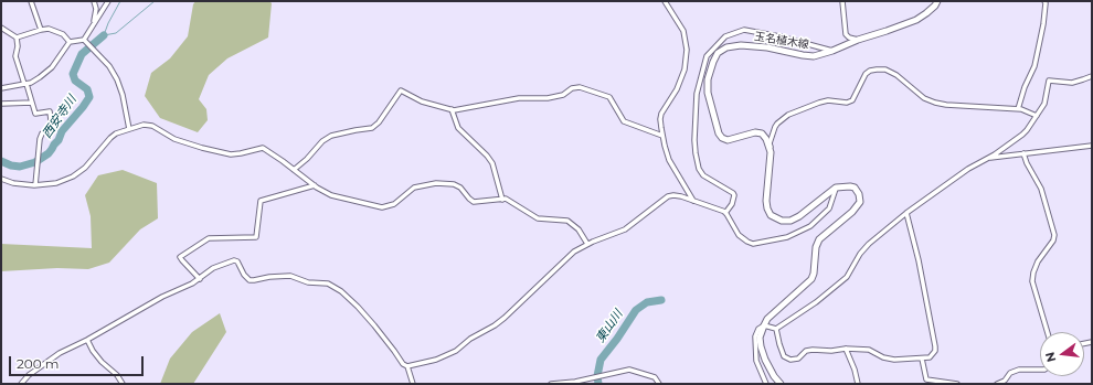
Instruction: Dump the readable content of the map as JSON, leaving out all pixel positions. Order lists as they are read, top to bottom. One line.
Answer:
{"streets":{"main road":["玉名植木線"]},"water":["西安寺川","東山川"],"scale_bar":"200 m","north":"left"}
